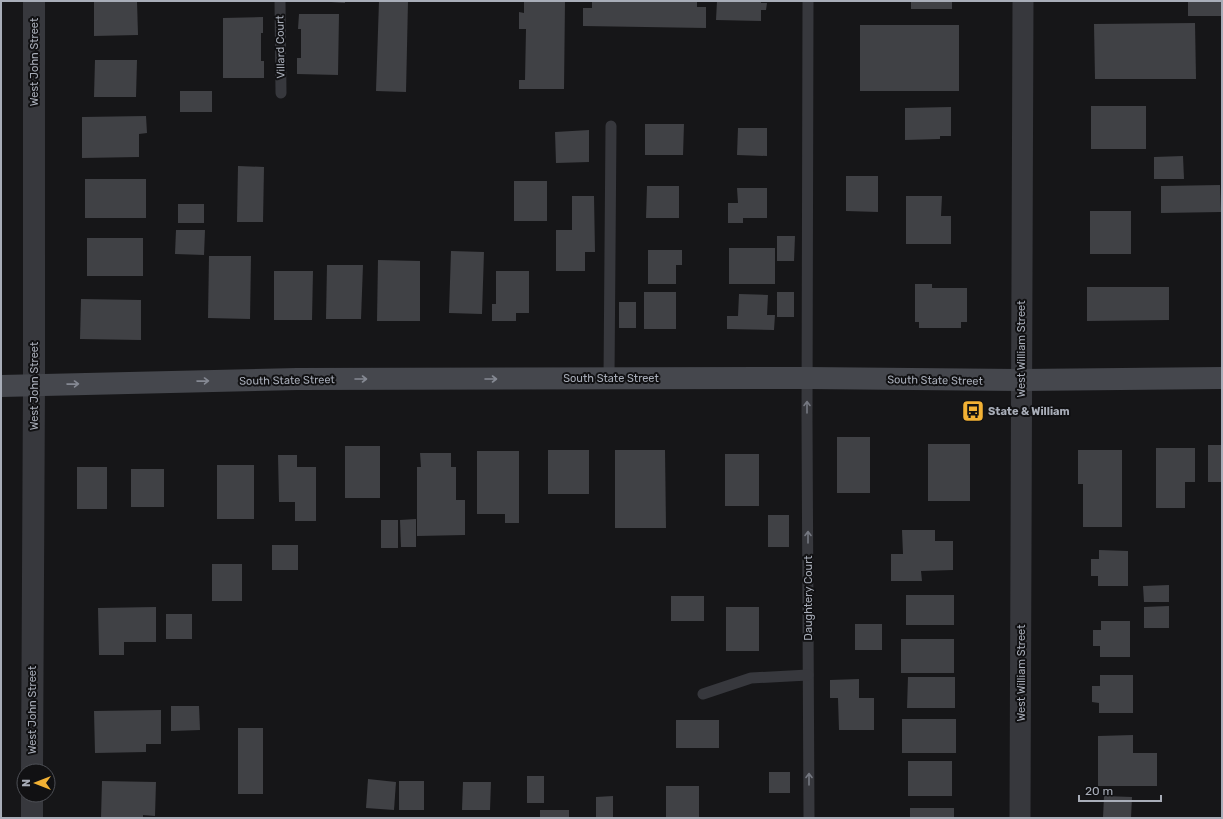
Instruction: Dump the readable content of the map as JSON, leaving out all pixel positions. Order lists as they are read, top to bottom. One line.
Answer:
{"streets":{"main road":["South State Street"],"street":["West John Street","West William Street"],"lane":["Villard Court","Daughtery Court"]},"crossings":[["West John Street","South State Street"],["West William Street","South State Street"],["South State Street","Daughtery Court"]],"one_way":["South State Street","Daughtery Court"],"places":{"bus stop":["State & William"]},"scale_bar":"20 m","north":"left"}
